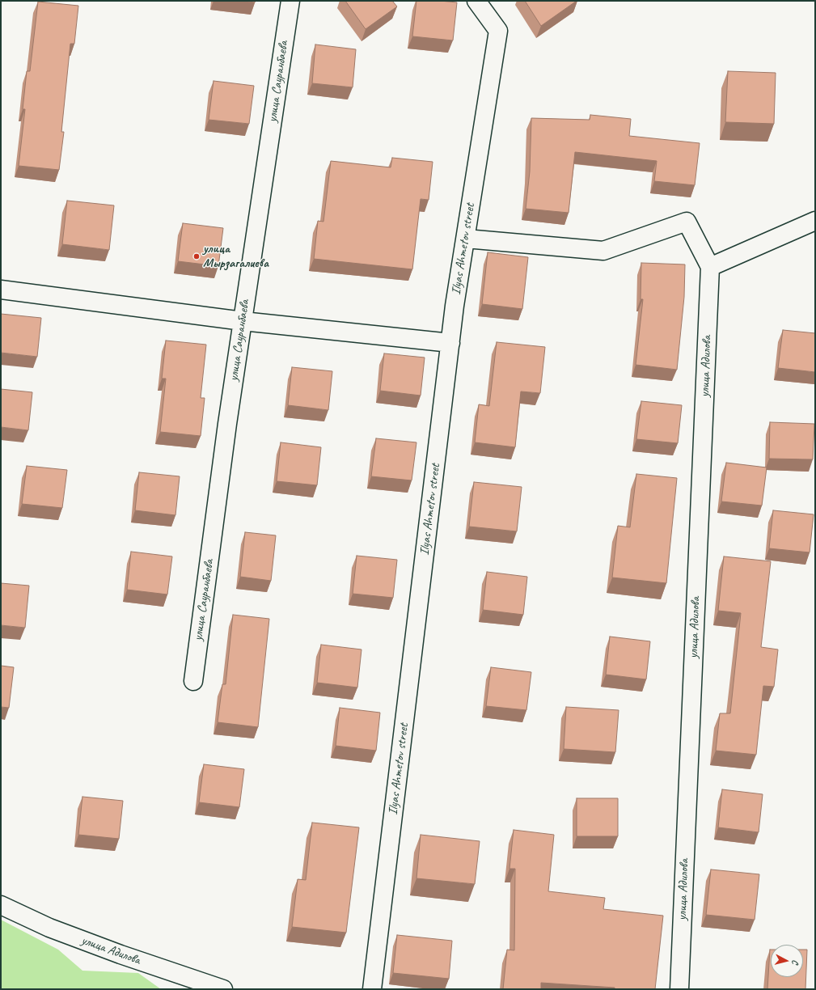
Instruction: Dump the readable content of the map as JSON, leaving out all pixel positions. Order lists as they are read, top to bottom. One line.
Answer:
{"streets":{"street":["улица Сауранбаева","Ilyas Ahmetov street","улица Адилова"]},"places":["улица Мырзагалиева"],"north":"right"}
